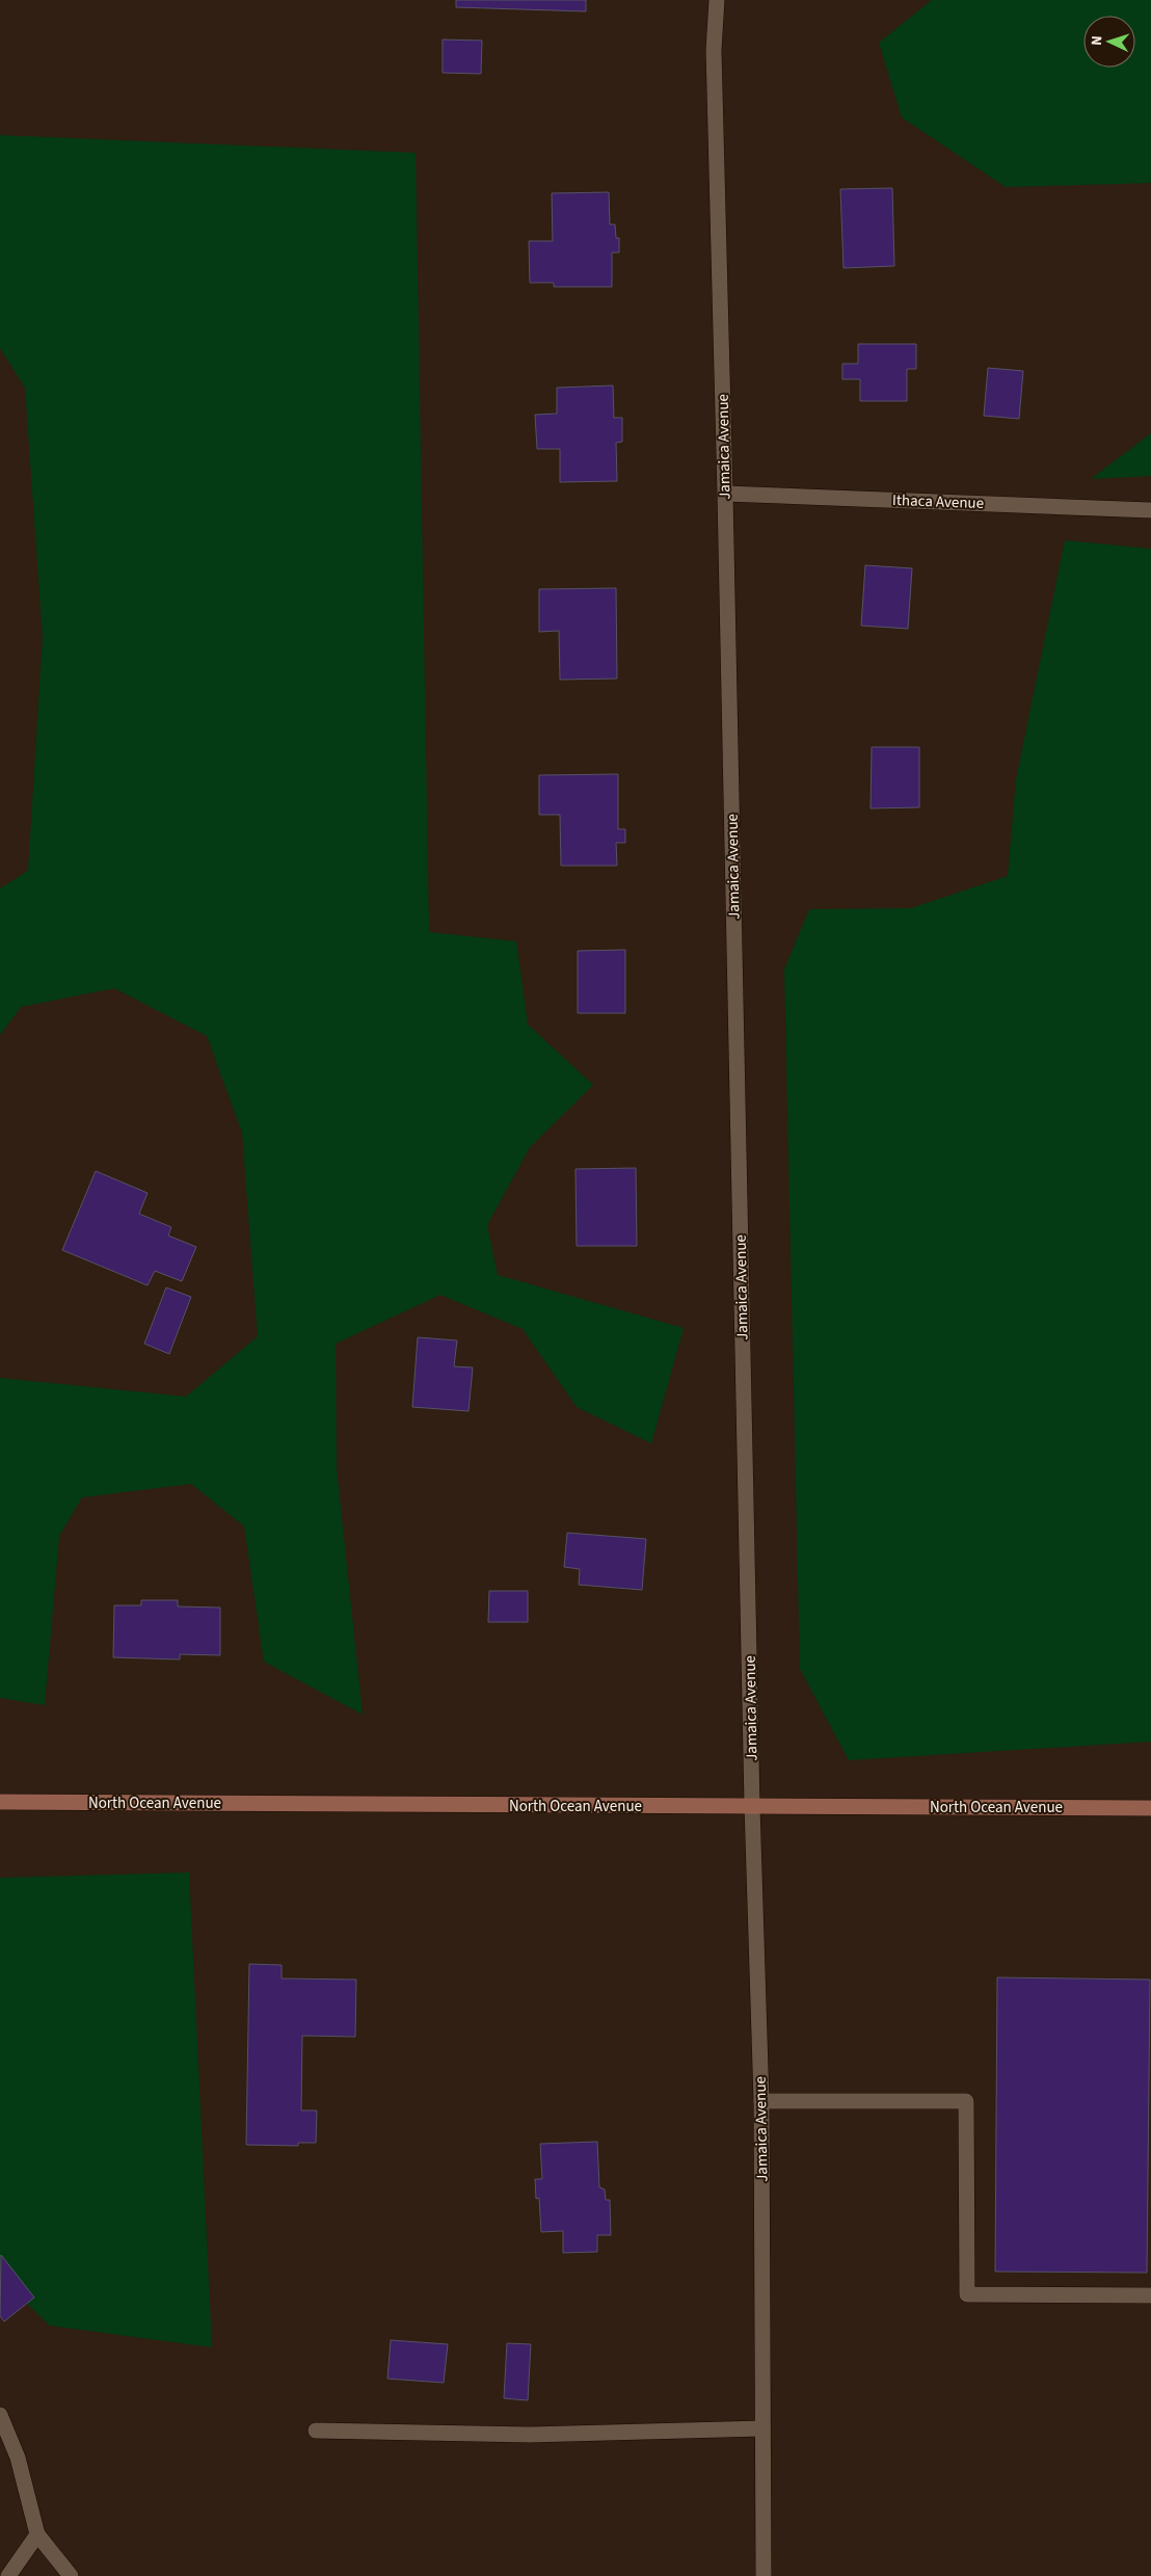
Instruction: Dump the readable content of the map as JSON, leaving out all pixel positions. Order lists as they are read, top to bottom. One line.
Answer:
{"streets":{"main road":["North Ocean Avenue"],"street":["Jamaica Avenue","Ithaca Avenue"]},"crossings":[["Jamaica Avenue","Ithaca Avenue"],["Jamaica Avenue","North Ocean Avenue"]],"north":"left"}
